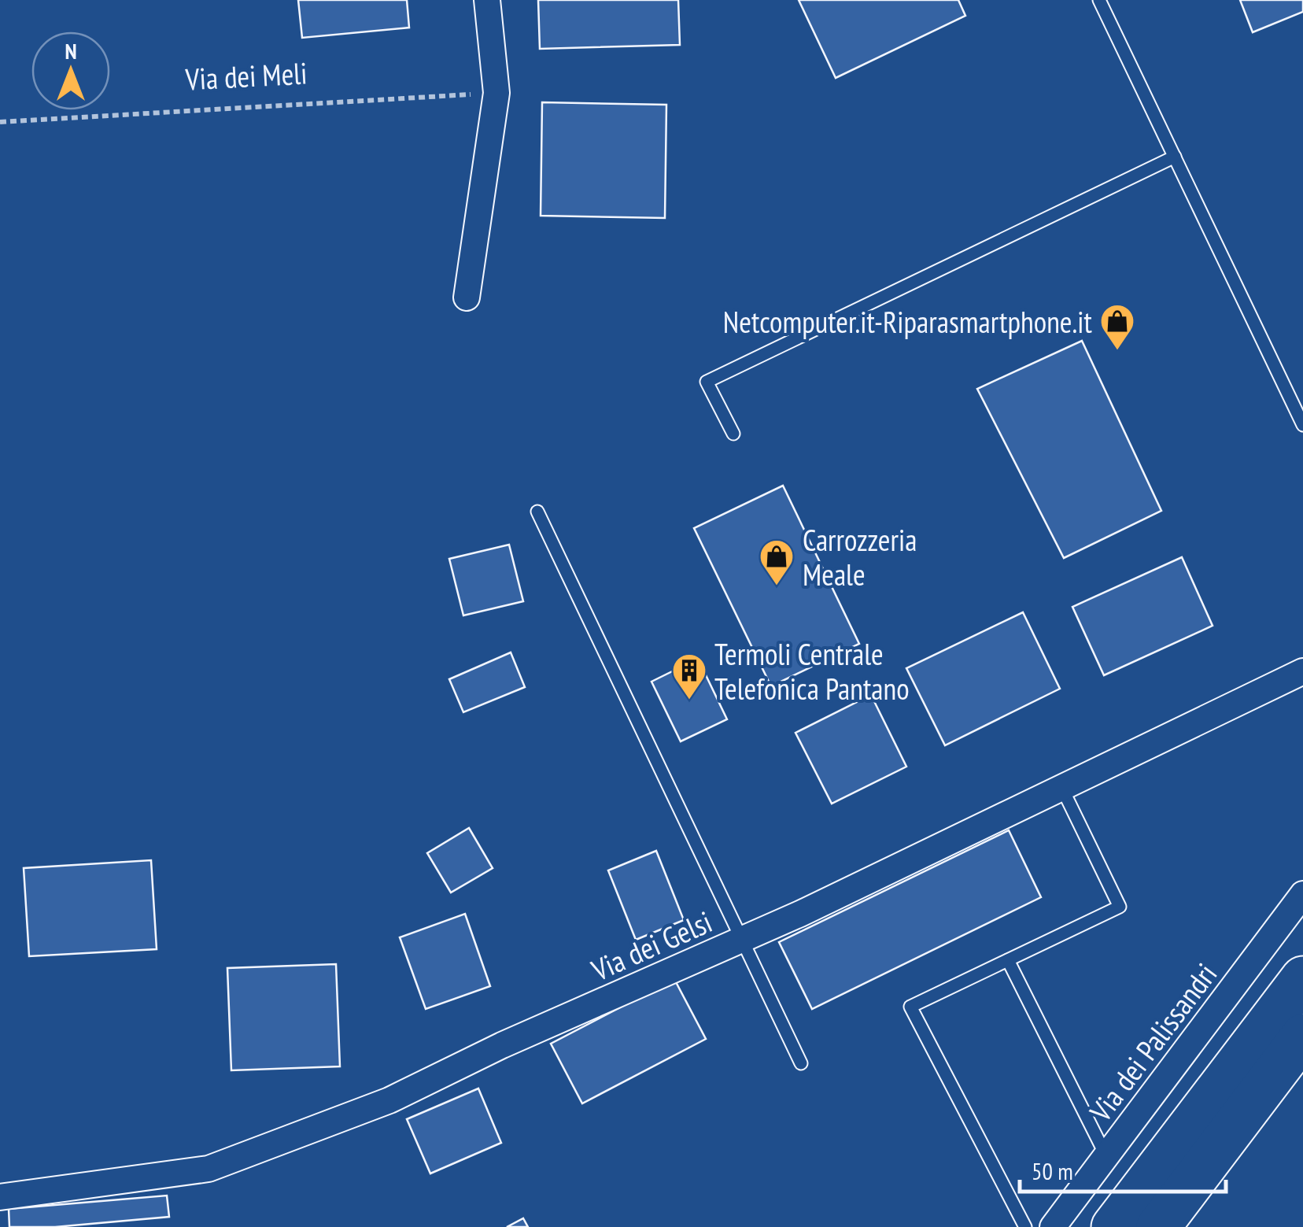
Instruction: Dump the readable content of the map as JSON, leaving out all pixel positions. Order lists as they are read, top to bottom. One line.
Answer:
{"streets":{"street":["Via dei Gelsi","Via dei Palissandri"],"path":["Via dei Meli"]},"places":{"shop":["Netcomputer.it-Riparasmartphone.it","Carrozzeria Meale"],"building":["Termoli Centrale Telefonica Pantano"]},"scale_bar":"50 m","north":"top"}
